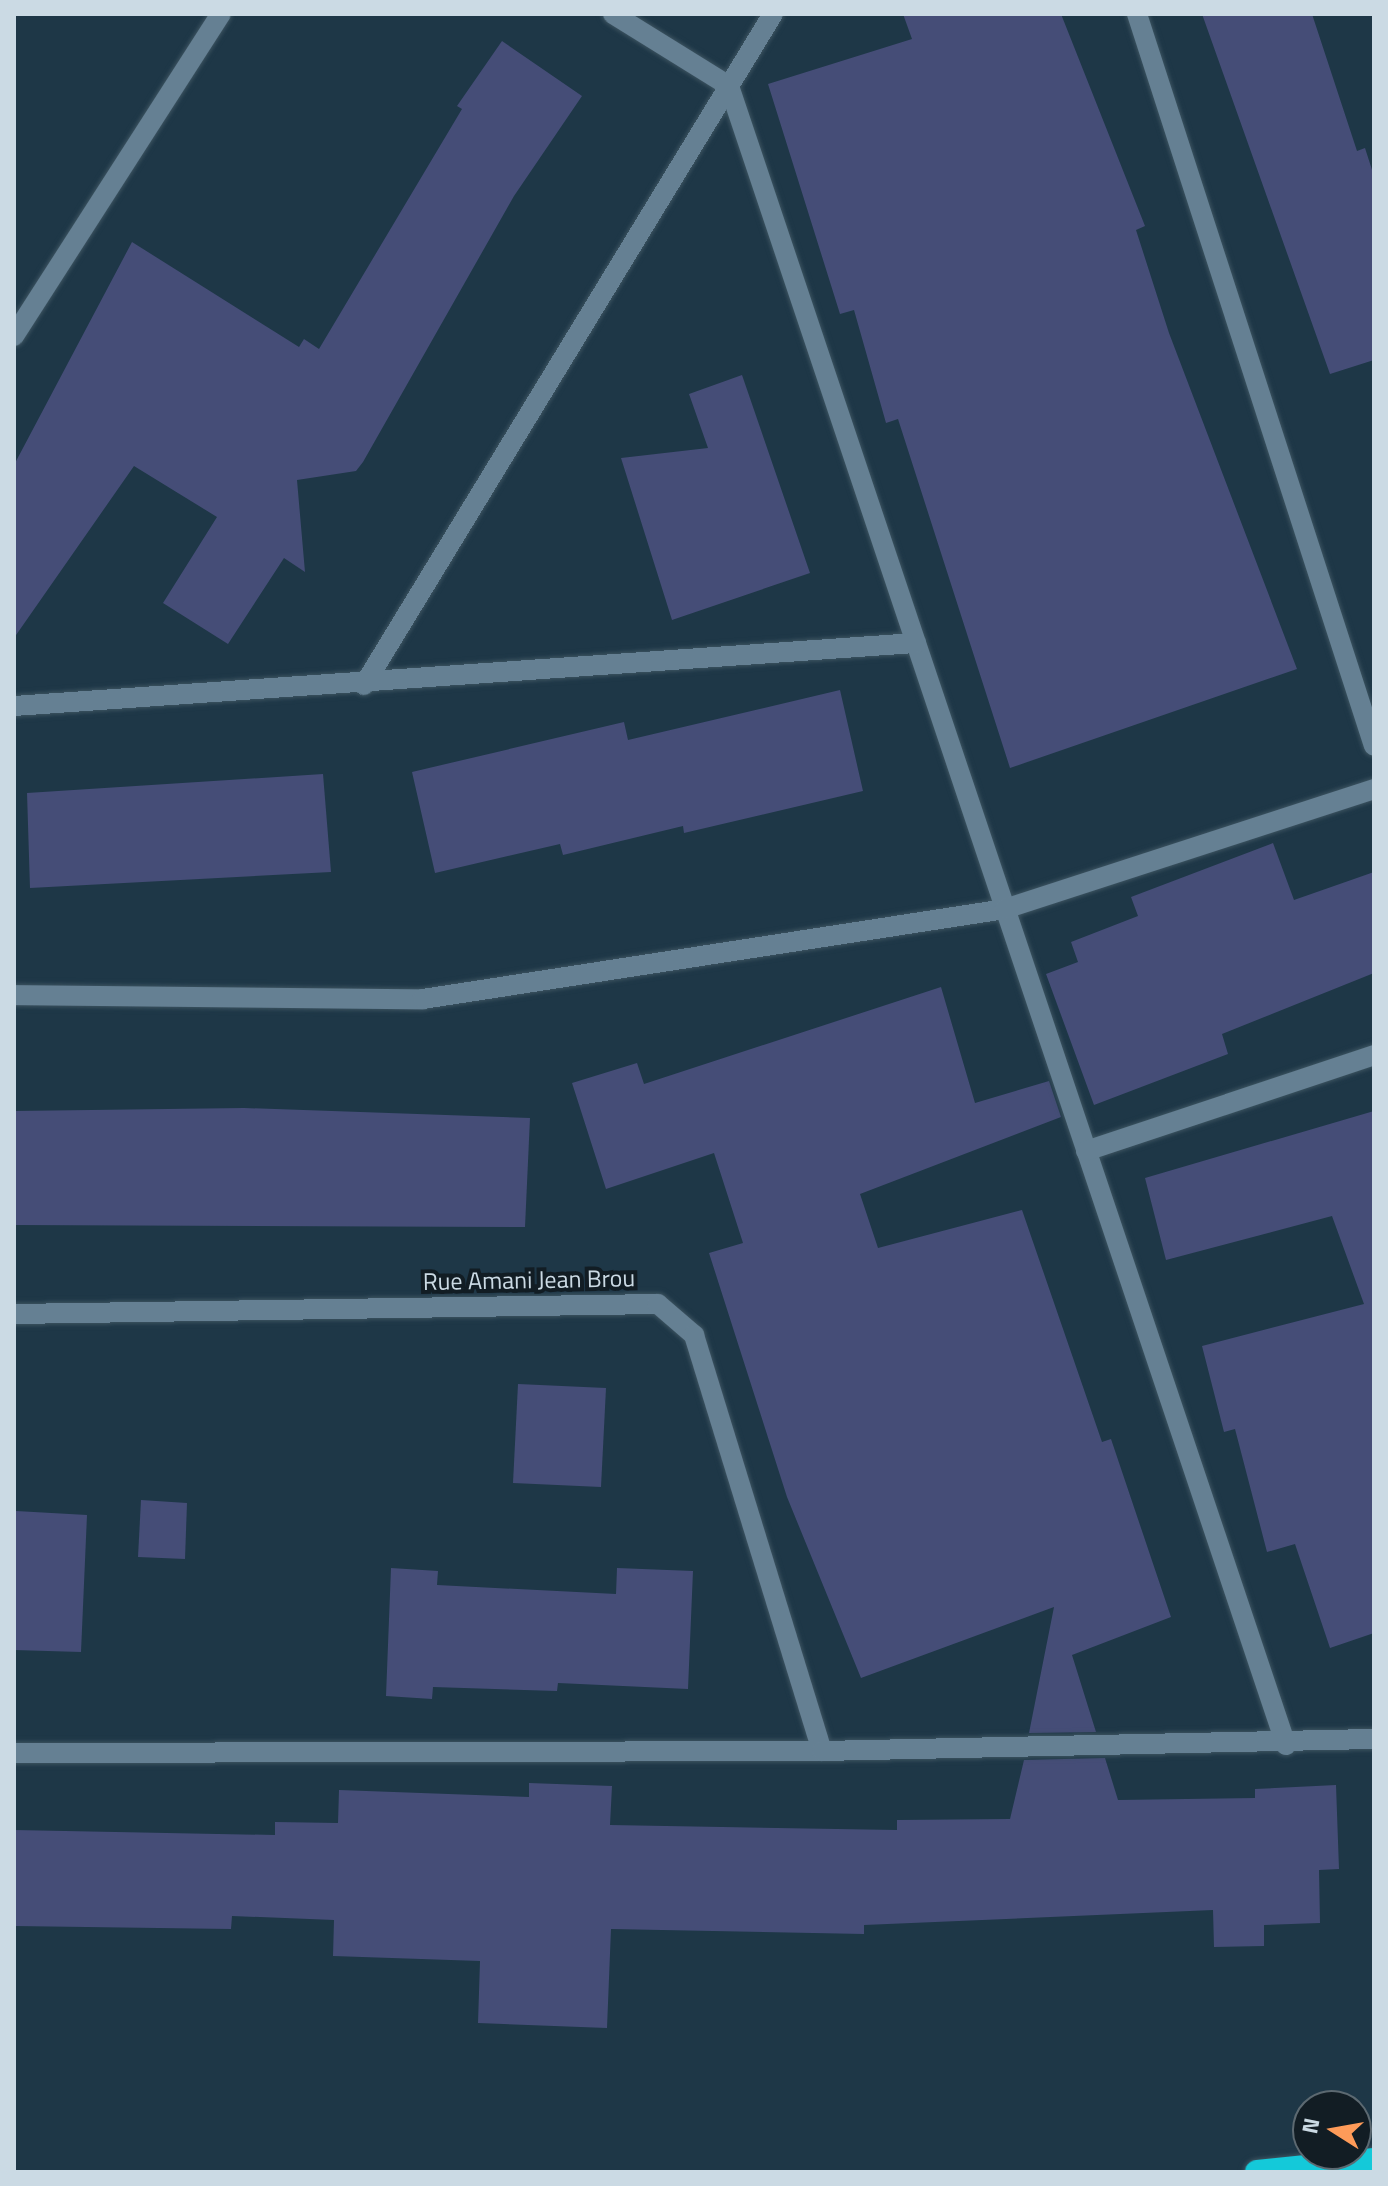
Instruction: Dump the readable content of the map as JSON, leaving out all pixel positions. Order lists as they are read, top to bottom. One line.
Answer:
{"streets":{"street":["Rue Amani Jean Brou"]},"north":"left"}
